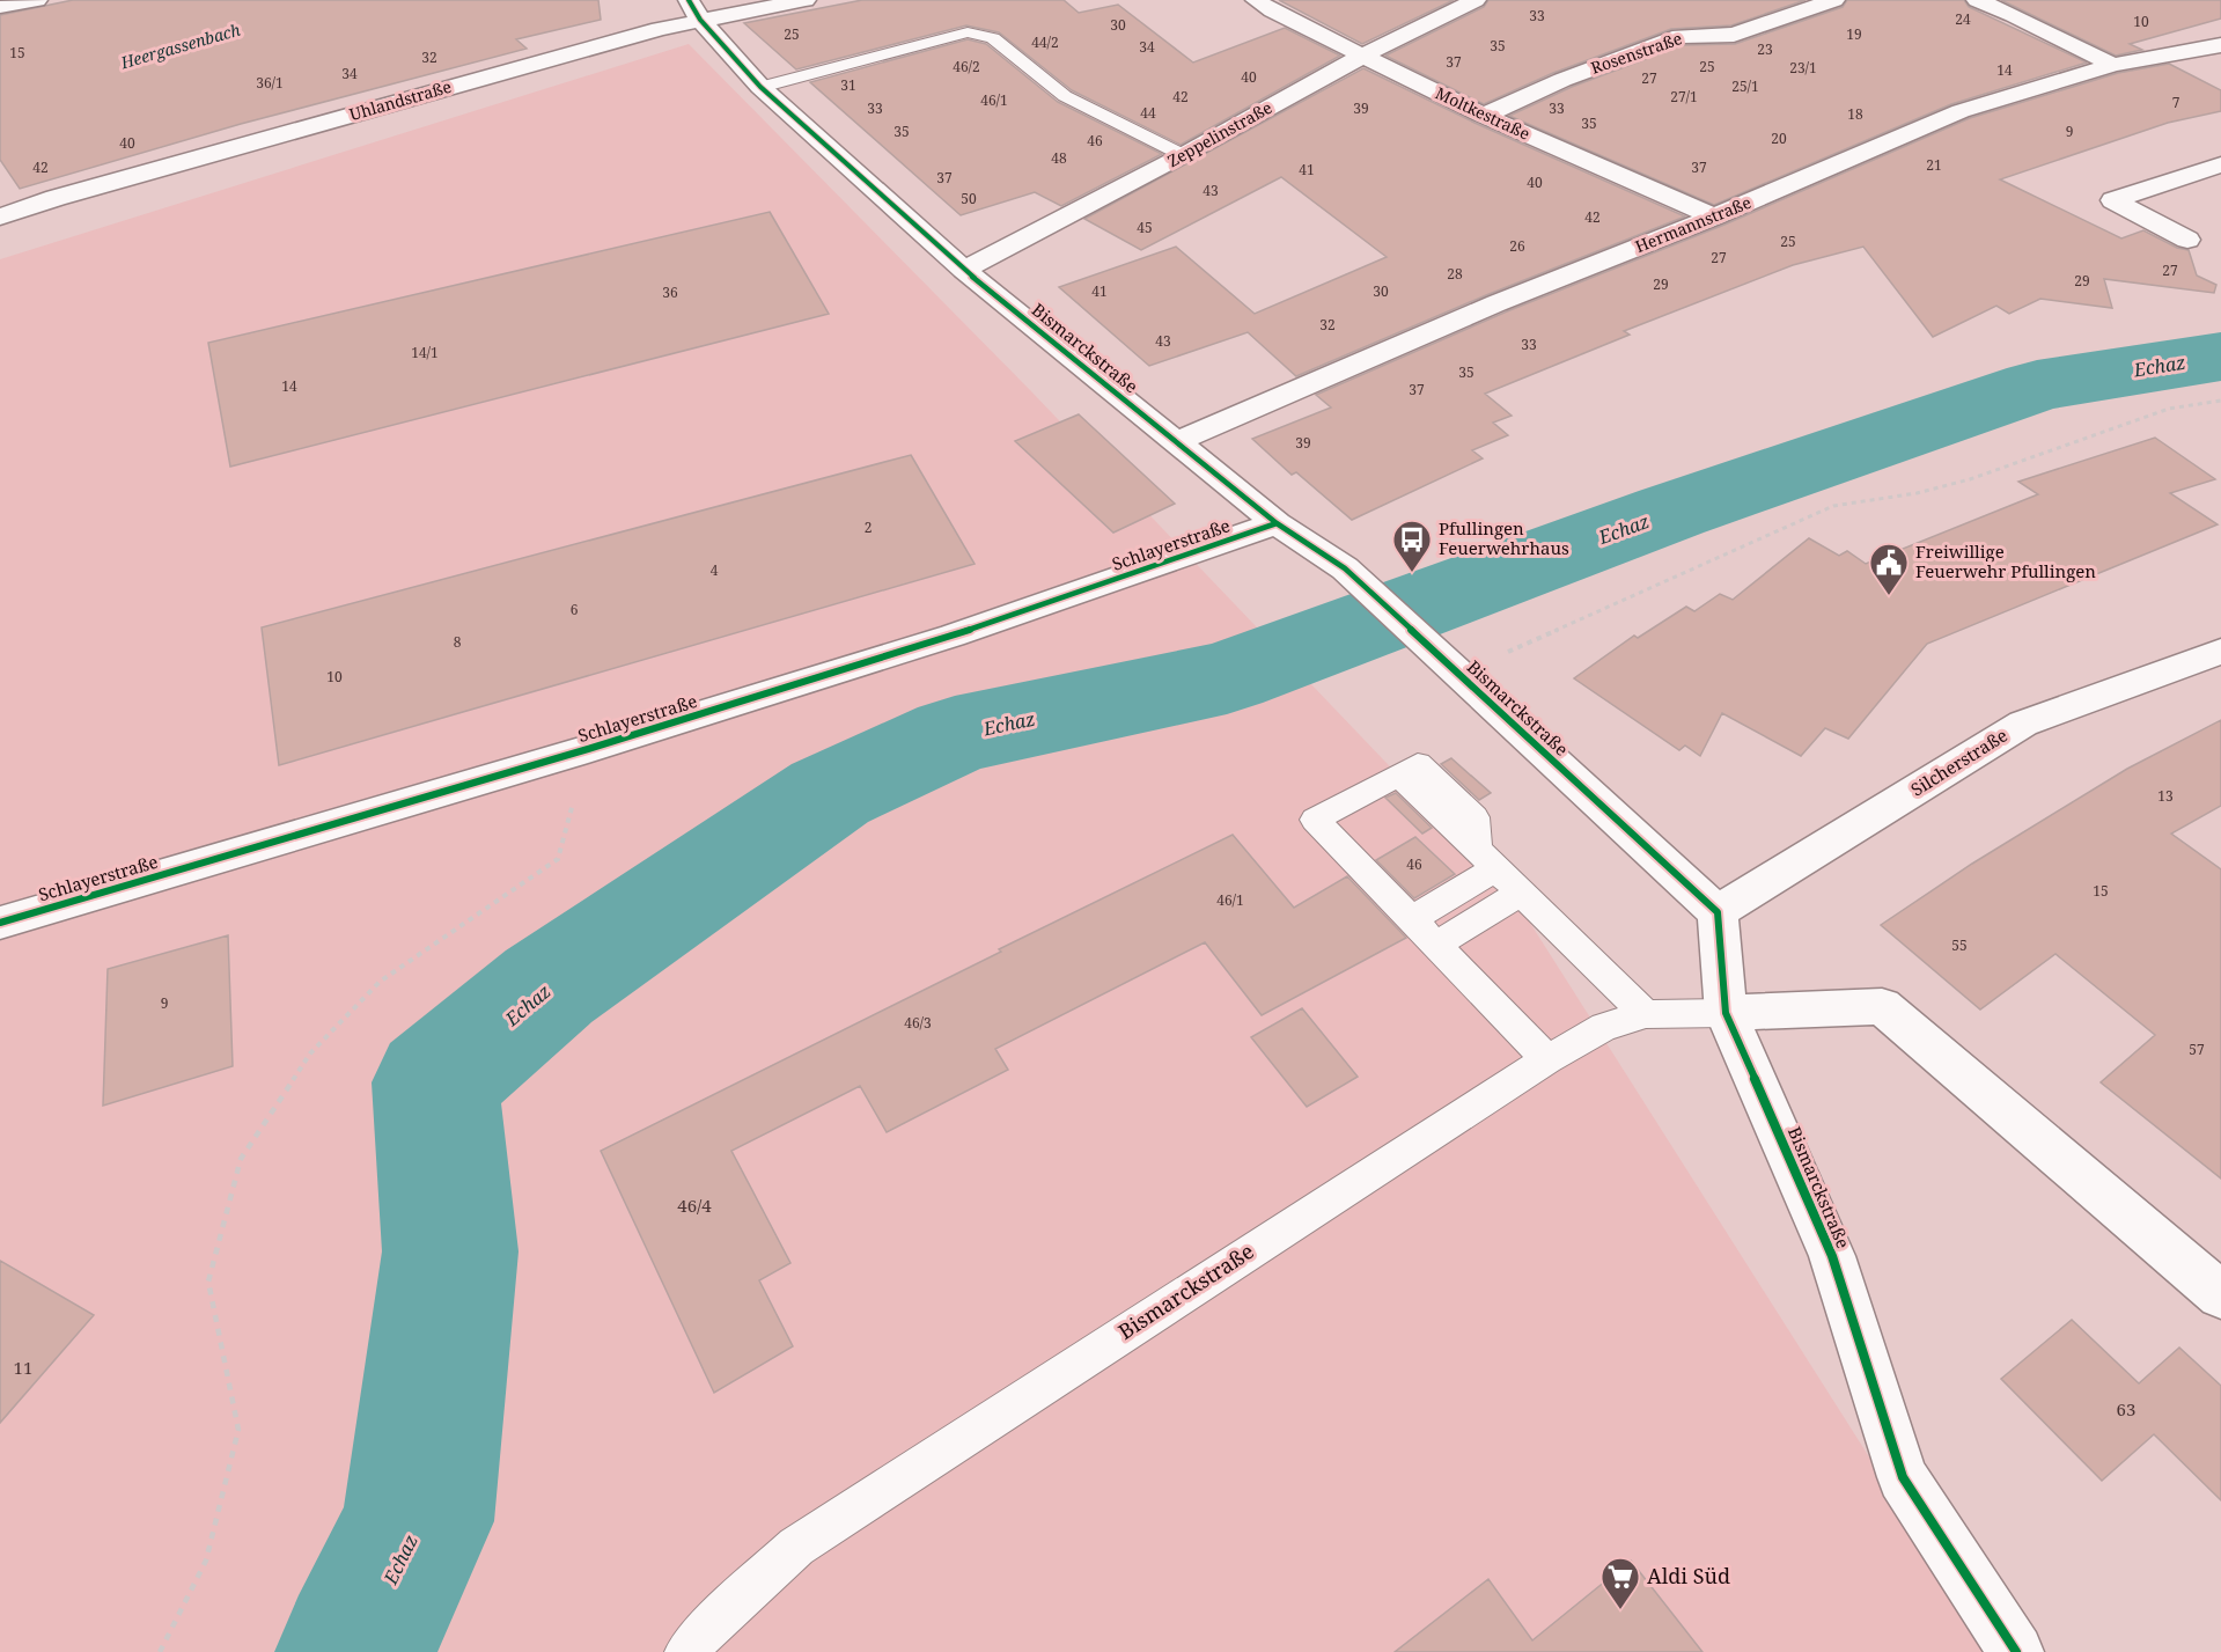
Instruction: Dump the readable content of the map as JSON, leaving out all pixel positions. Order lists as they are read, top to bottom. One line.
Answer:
{"streets":{"street":["Rosenstraße","Uhlandstraße","Moltkestraße","Zeppelinstraße","Hermannstraße","Bismarckstraße","Schlayerstraße","Silcherstraße"]},"crossings":[["Rosenstraße","Moltkestraße"],["Uhlandstraße","Bismarckstraße"],["Moltkestraße","Zeppelinstraße"],["Moltkestraße","Hermannstraße"],["Zeppelinstraße","Bismarckstraße"],["Hermannstraße","Bismarckstraße"],["Bismarckstraße","Schlayerstraße"],["Bismarckstraße","Silcherstraße"]],"water":["Heergassenbach","Echaz"],"places":{"bus stop":["Pfullingen Feuerwehrhaus"],"public building":["Freiwillige Feuerwehr Pfullingen"],"supermarket":["Aldi Süd"]},"house_numbers":["33","24","10","30","25","19","44/2","35","34","23","15","32","37","46/2","25","23/1","14","34","40","27","36/1","31","25/1","42","27/1","46/1","7","33","39","33","44","18","35","35","9","20","46","40","48","21","42","37","41","37","40","43","50","42","45","25","26","27","27","28","29","29","41","30","36","32","43","33","14/1","35","14","37","39","2","4","6","8","10","13","46","15","46/1","55","9","46/3","57","46/4","11","63"]}
